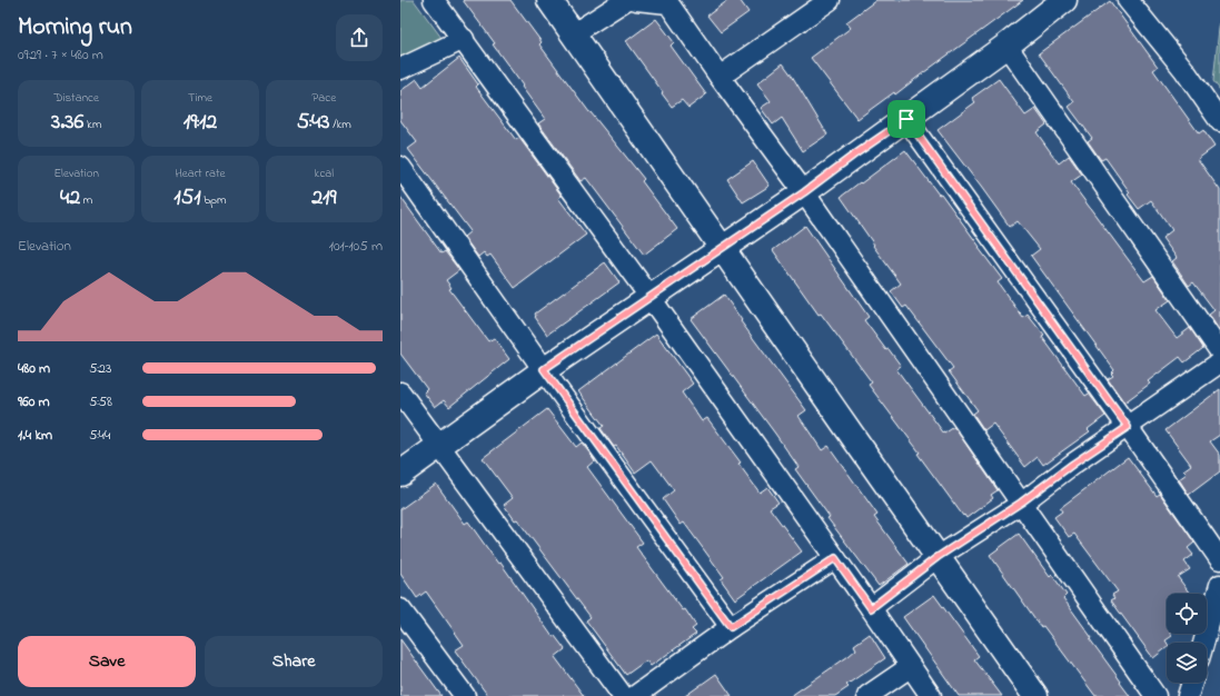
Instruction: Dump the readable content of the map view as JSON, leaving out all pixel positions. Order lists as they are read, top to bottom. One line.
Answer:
{"page":{"heading":["Morning run","09:29 · 7 × 480 m"],"stats":[["Distance","3.36 km"],["Time","19:12"],["Pace","5:43 /km"],["Elevation","42 m"],["Heart rate","151 bpm"],["kcal","219"]],"chart":["Elevation","101–105 m"],"list":[{"name":"480 m","note":"5:23"},{"name":"960 m","note":"5:58"},{"name":"1.4 km","note":"5:44"}],"buttons":["Save","Share"]}}
